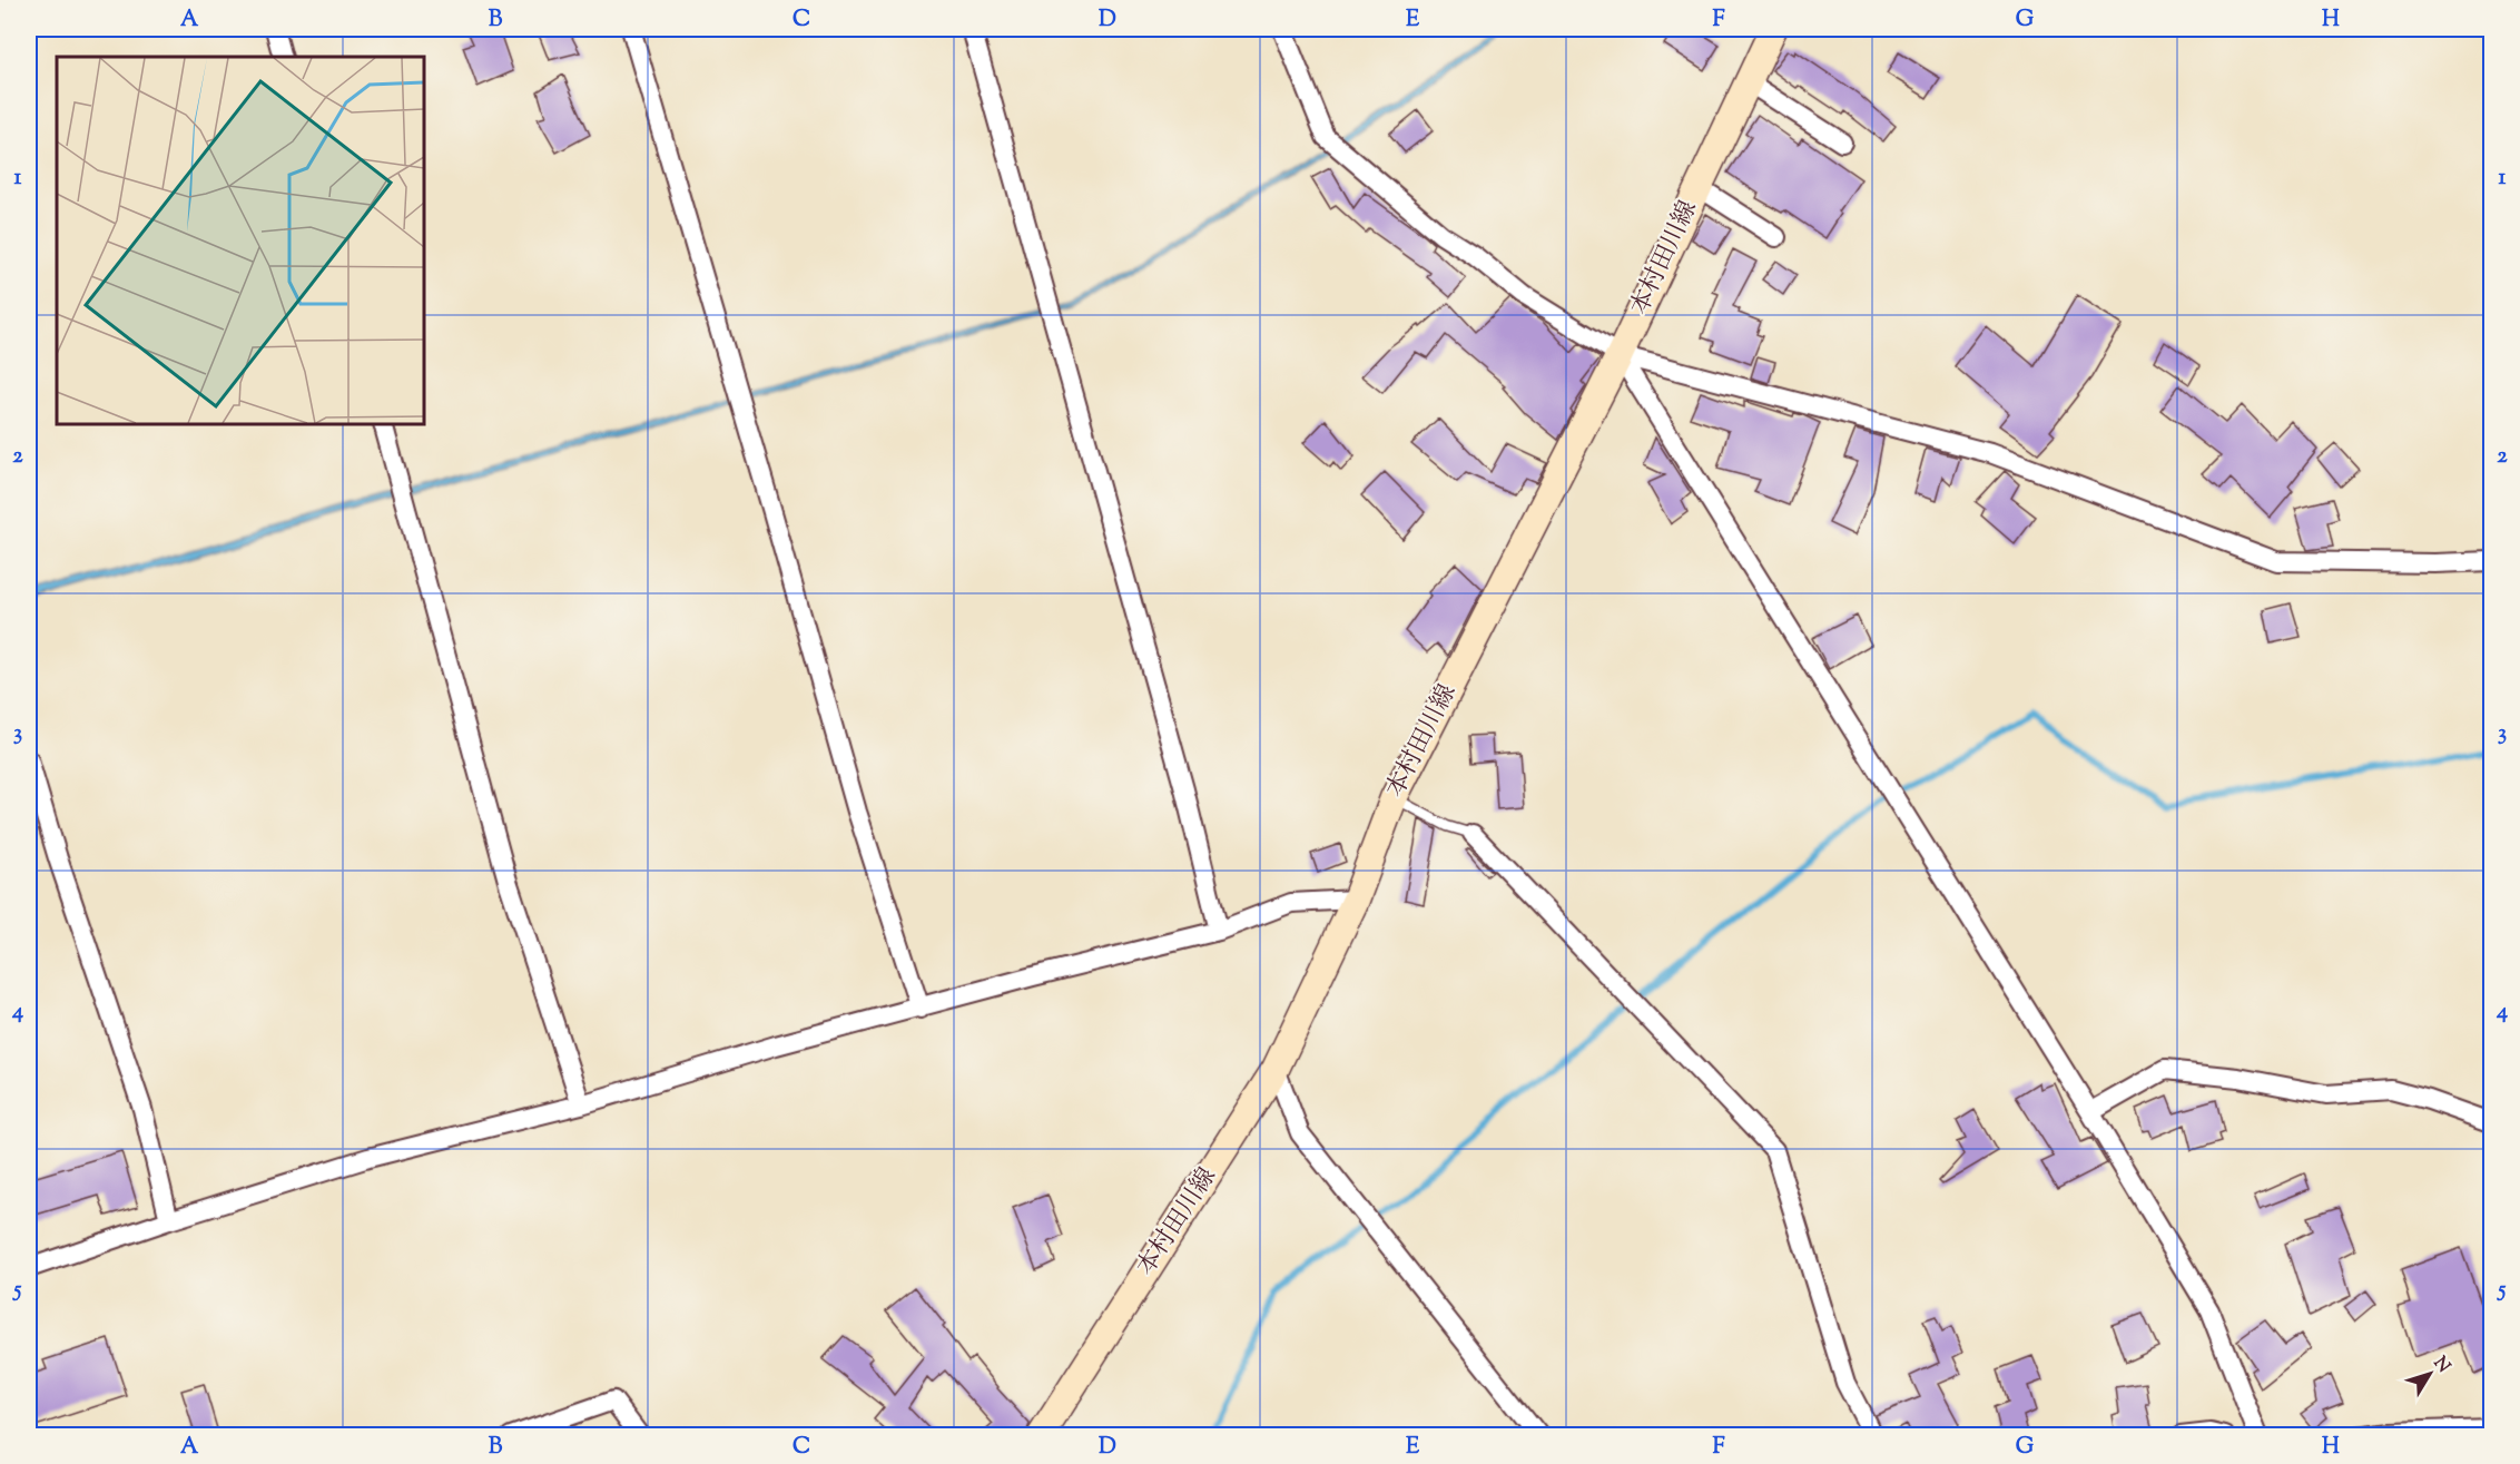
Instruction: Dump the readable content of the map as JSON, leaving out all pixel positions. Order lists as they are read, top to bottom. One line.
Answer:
{"streets":{"main road":["本村田川線"]},"north":"top right","grid":{"columns":["A","B","C","D","E","F","G","H"],"rows":["1","2","3","4","5"]}}
